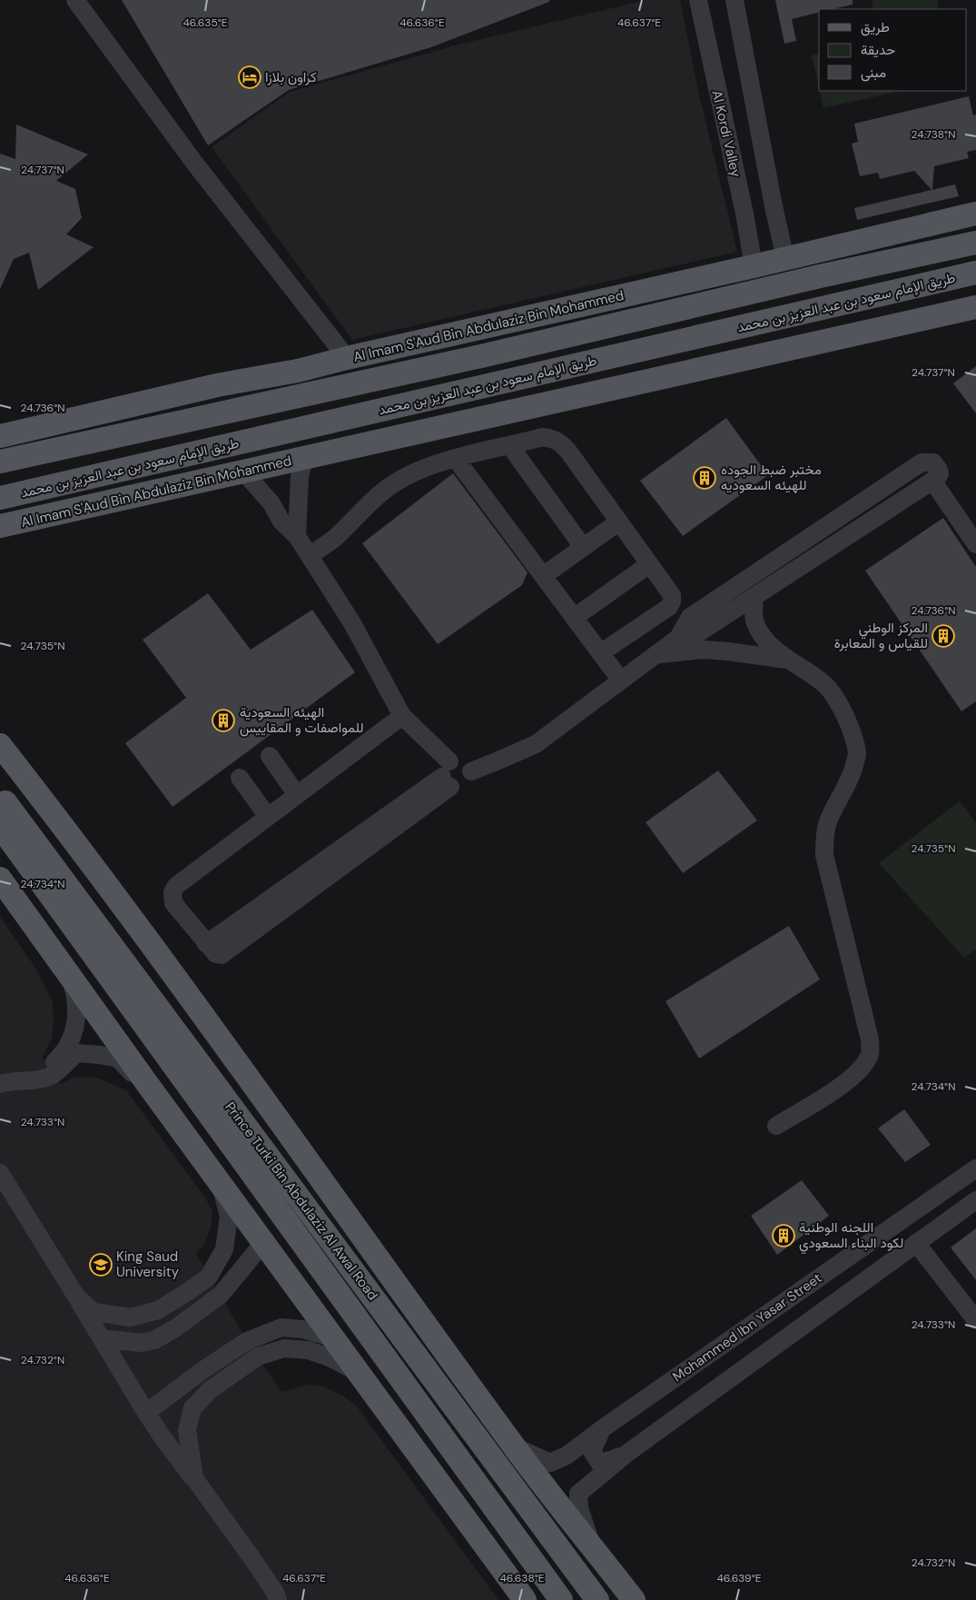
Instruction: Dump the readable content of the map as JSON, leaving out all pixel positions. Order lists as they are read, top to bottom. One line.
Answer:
{"streets":{"main road":["طريق الإمام سعود بن عبد العزيز بن محمد","Al Imam S'Aud Bin Abdulaziz Bin Mohammed","Prince Turki Bin Abdulaziz Al Awal Road"],"street":["Al Kordi Valley","Mohammed Ibn Yasar Street"]},"crossings":[["Al Kordi Valley","Al Imam S'Aud Bin Abdulaziz Bin Mohammed"]],"places":{"hotel":["كراون بلازا"],"building":["مختبر ضبط الجوده للهيئه السعوديه","المركز الوطني للقياس و المعابرة","الهيئه السعودية للمواصفات و المقاييس","اللجنه الوطنية لكود البناء السعودي"],"school or university":["King Saud University"]},"legend":["طريق","حديقة","مبنى"],"coordinates":["46.635°E","46.636°E","46.637°E","24.738°N","24.737°N","24.736°N","24.735°N","24.734°N","24.733°N","24.732°N","46.638°E","46.639°E"]}
